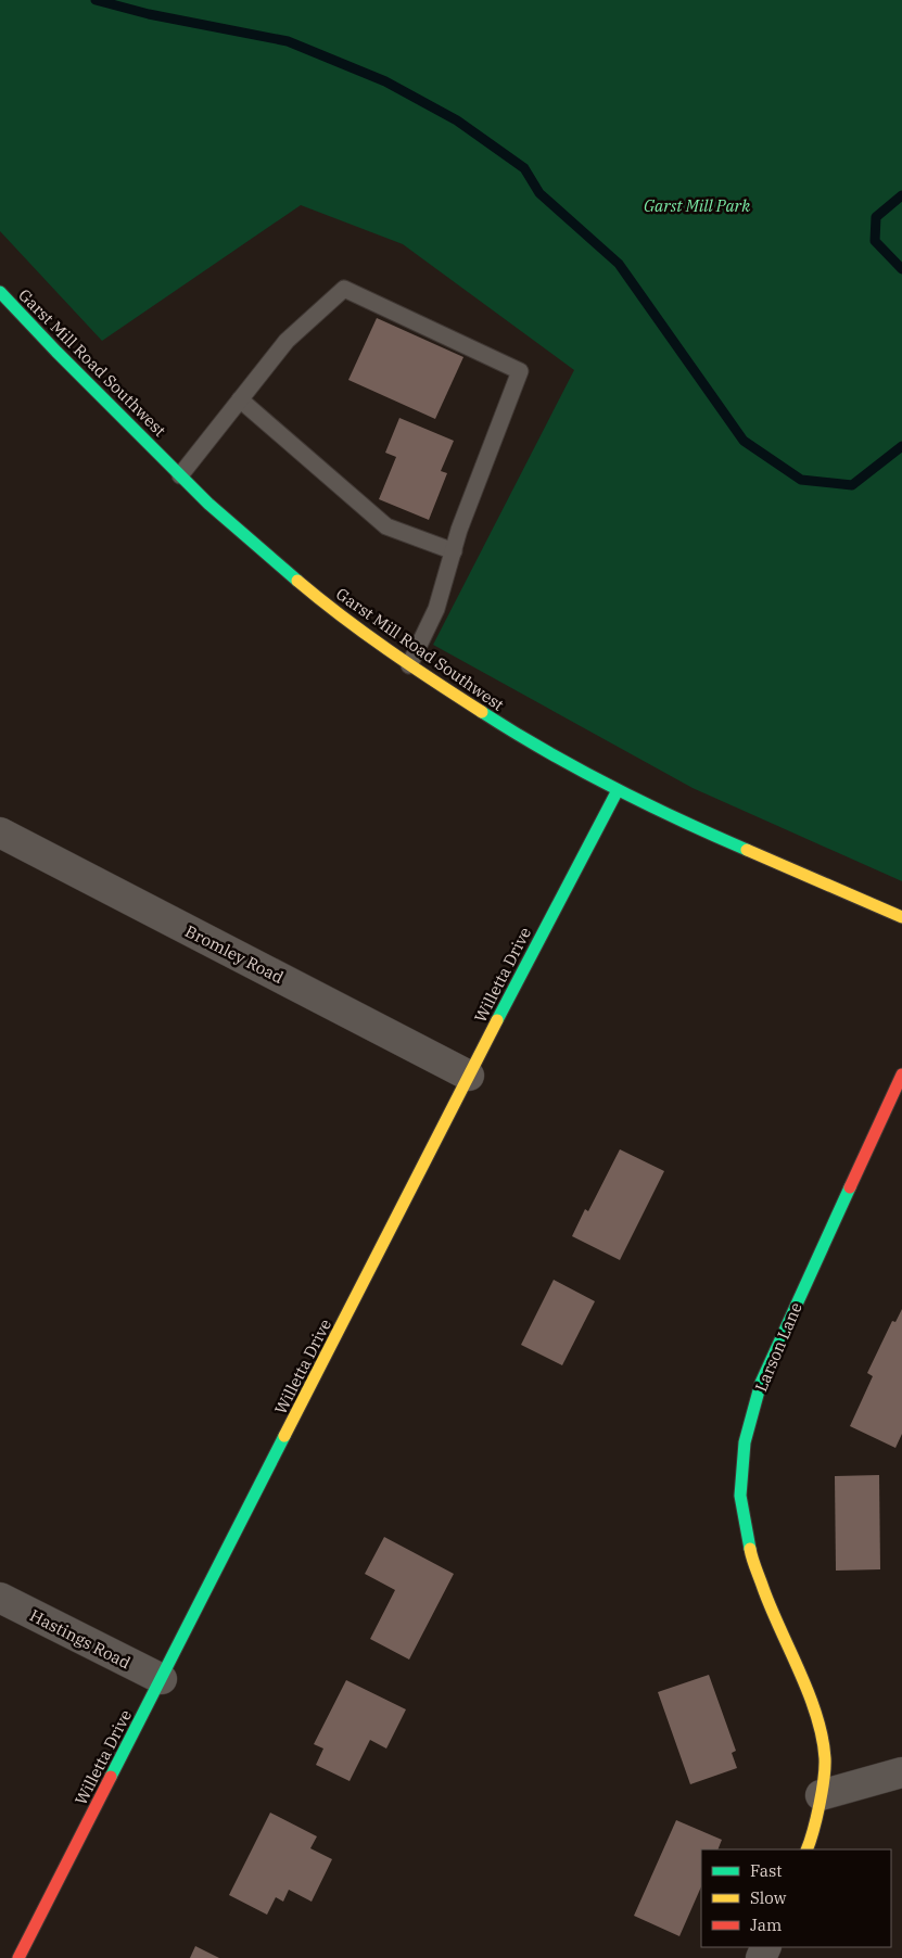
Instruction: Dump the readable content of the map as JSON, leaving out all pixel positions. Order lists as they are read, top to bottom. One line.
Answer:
{"streets":{"street":["Garst Mill Road Southwest","Bromley Road","Willetta Drive","Larson Lane","Hastings Road"]},"crossings":[["Garst Mill Road Southwest","Willetta Drive"],["Bromley Road","Willetta Drive"],["Willetta Drive","Hastings Road"]],"parks":["Garst Mill Park"],"legend":["Fast","Slow","Jam"]}
